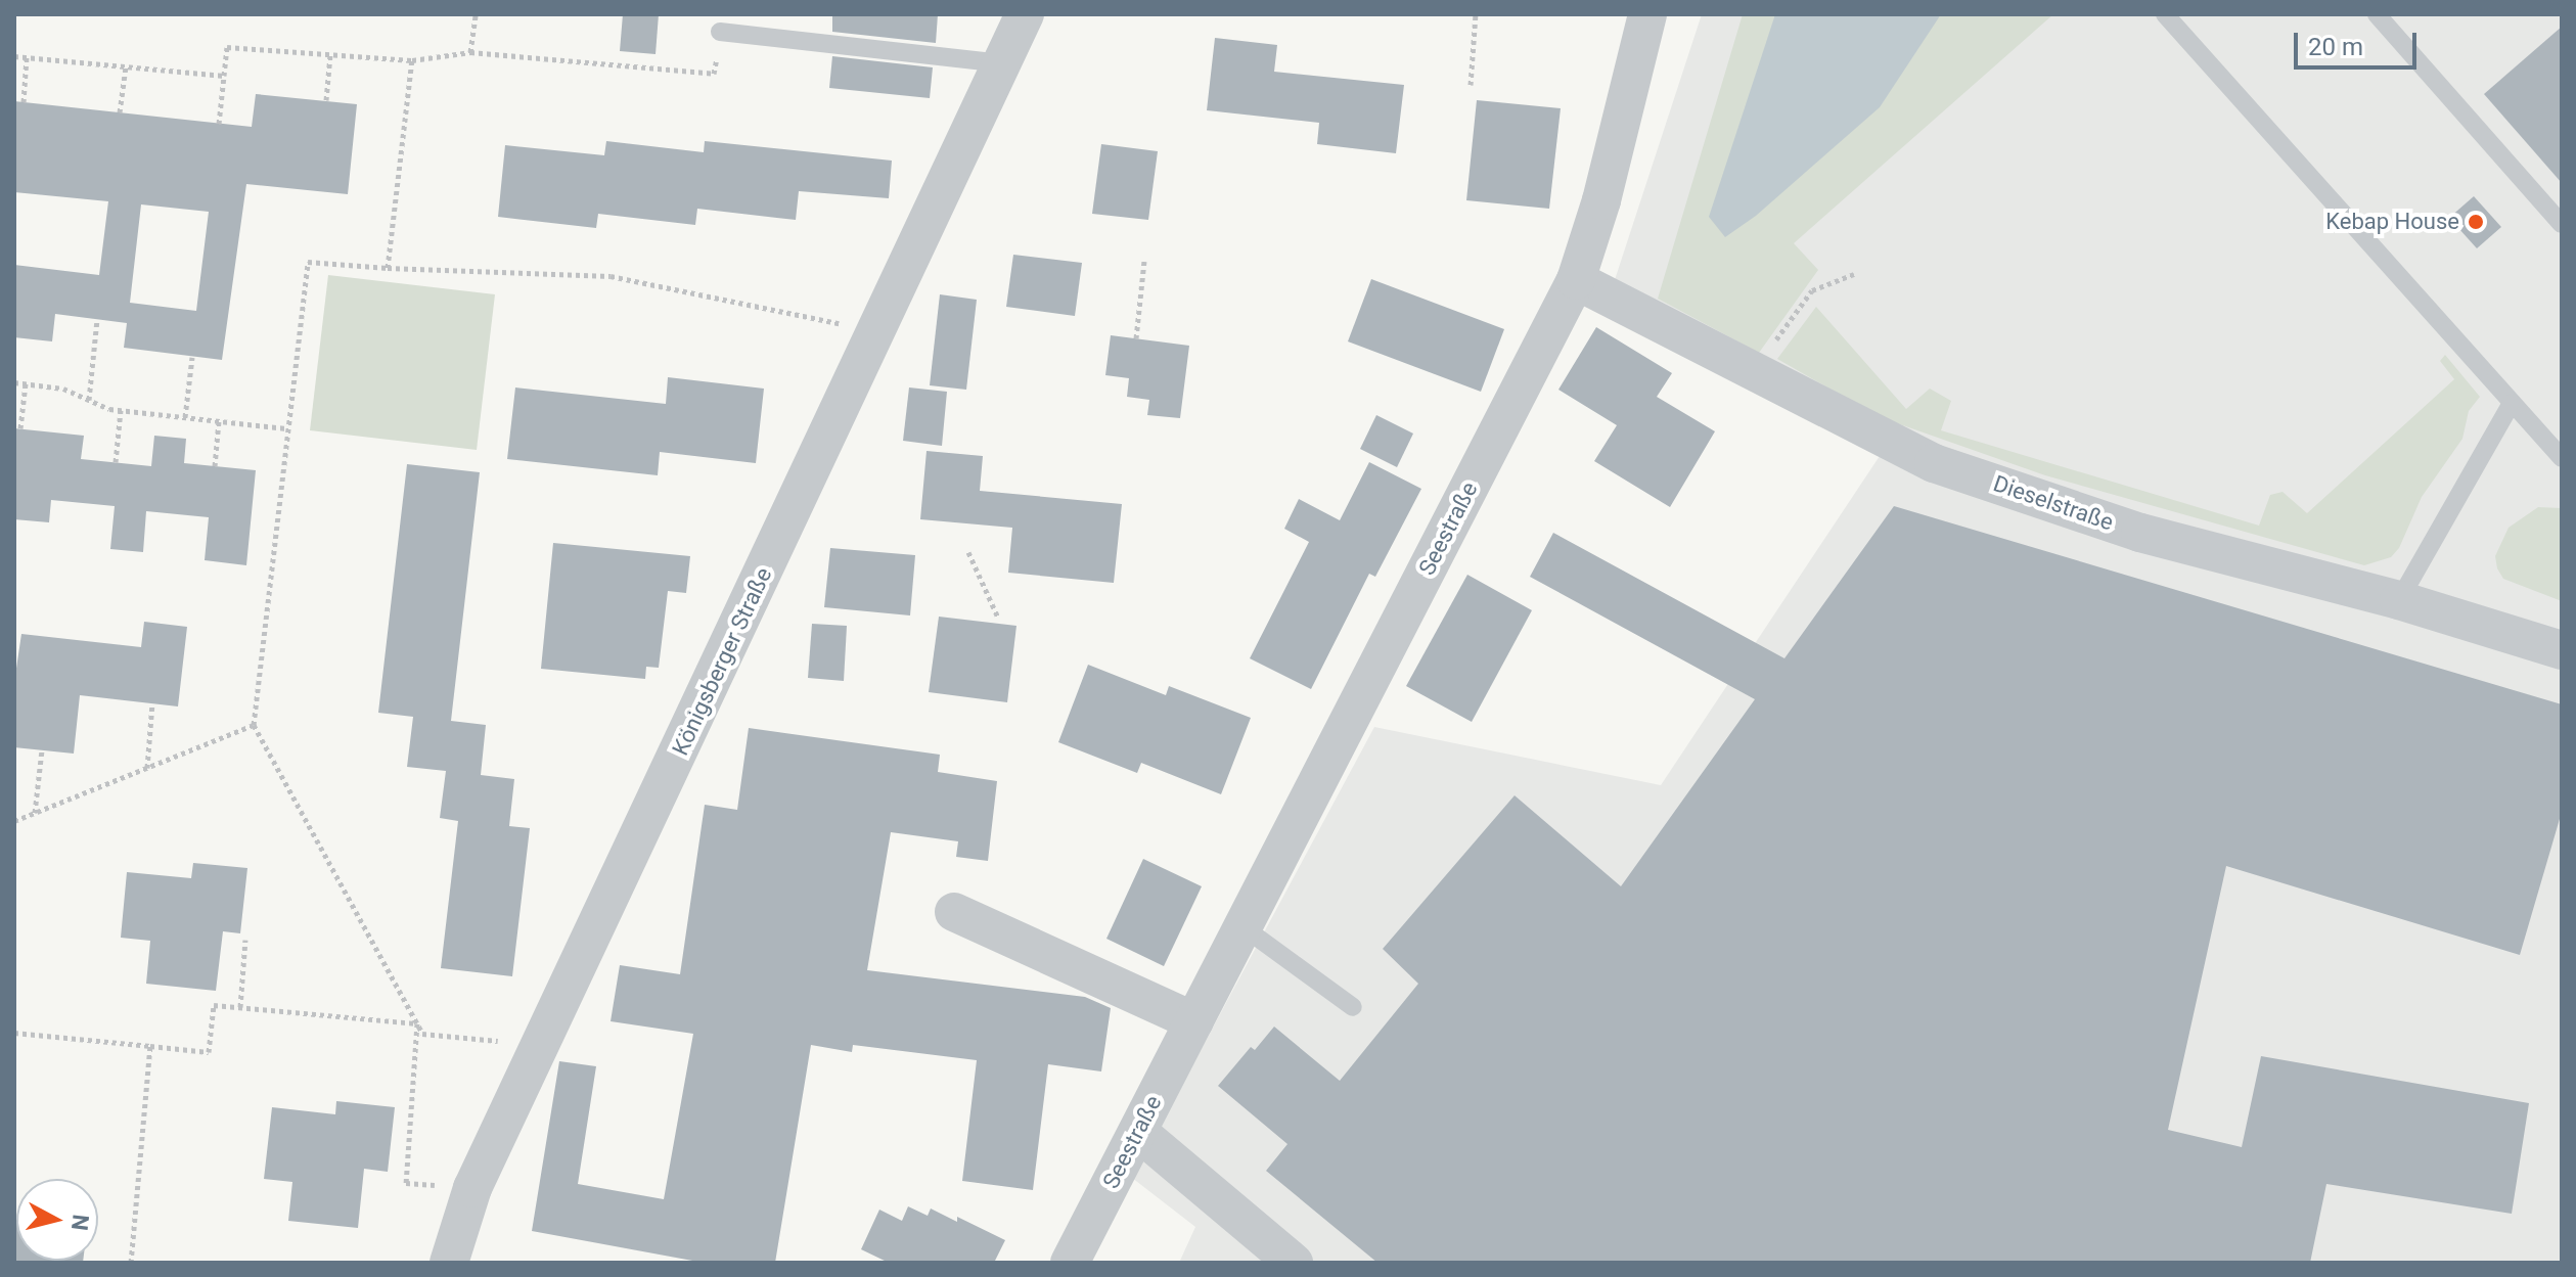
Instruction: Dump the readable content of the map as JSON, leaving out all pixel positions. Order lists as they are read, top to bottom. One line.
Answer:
{"streets":{"street":["Dieselstraße","Seestraße","Königsberger Straße"]},"crossings":[["Dieselstraße","Seestraße"]],"places":["Kebap House"],"scale_bar":"20 m","north":"right"}
